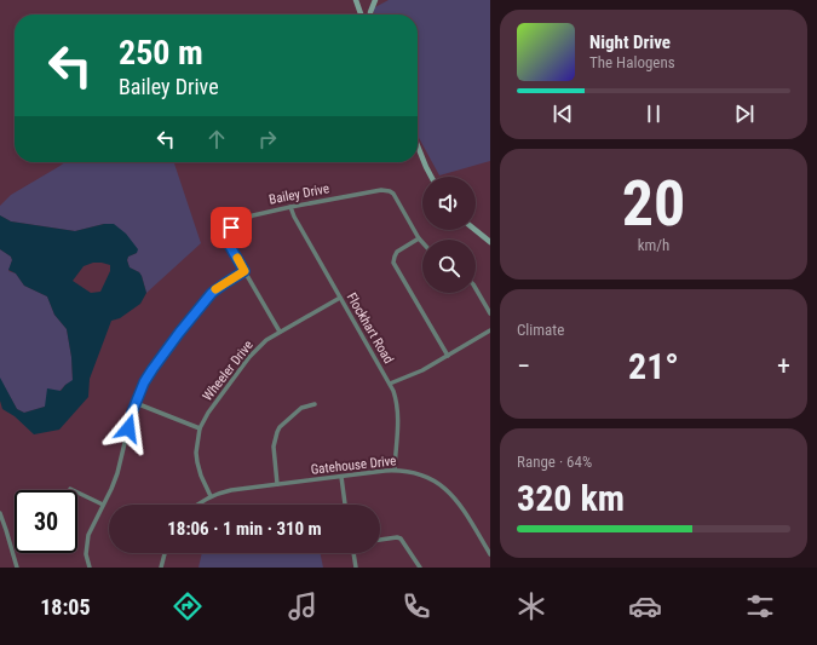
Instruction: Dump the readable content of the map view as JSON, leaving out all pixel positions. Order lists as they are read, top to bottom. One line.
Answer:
{"streets":{"street":["Bailey Drive","Flockhart Road","Wheeler Drive","Gatehouse Drive"]},"crossings":[["Bailey Drive","Flockhart Road"],["Bailey Drive","Wheeler Drive"],["Flockhart Road","Wheeler Drive"],["Flockhart Road","Gatehouse Drive"],["Wheeler Drive","Gatehouse Drive"]],"page":{"turn":["250 m","Bailey Drive"],"song":["Night Drive","The Halogens"],"tile":[["20","km/h"],"Climate",["Range · 64%","320 km"]],"heat":["−","21°","+"],"limit":"30","trip":"18:06 · 1 min · 310 m","tabs":"18:05"}}
